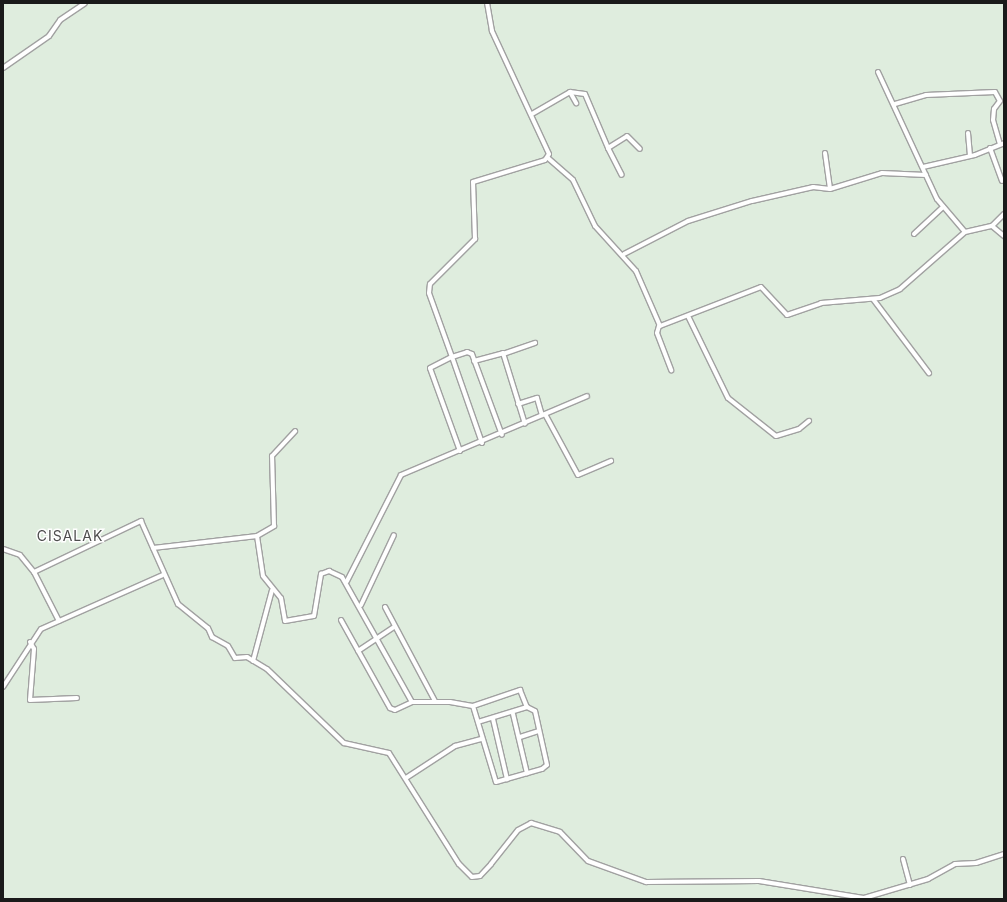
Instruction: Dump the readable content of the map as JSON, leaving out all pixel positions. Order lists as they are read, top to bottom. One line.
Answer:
{"districts":["CISALAK"]}
